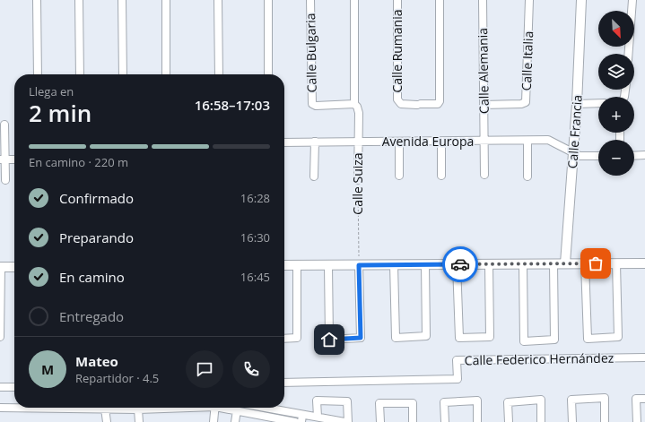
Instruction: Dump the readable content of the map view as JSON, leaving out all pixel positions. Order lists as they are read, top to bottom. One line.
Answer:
{"streets":{"street":["Calle Rumania","Calle Bulgaria","Calle Italia","Calle Alemania","Calle Francia","Avenida Europa","Calle Suiza","Calle Federico Hernández"]},"crossings":[["Calle Bulgaria","Calle Suiza"],["Calle Italia","Calle Alemania"],["Calle Alemania","Avenida Europa"],["Calle Francia","Avenida Europa"],["Avenida Europa","Calle Suiza"]],"north":"bottom right","page":{"map_buttons":["+","−"],"heading":["2 min","Llega en","16:58–17:03"],"panel":["Mateo","Repartidor · 4.5"],"bar":"En camino · 220 m","list":[["Confirmado","16:28"],["Preparando","16:30"],["En camino","16:45"],"Entregado"],"round":"M"}}
